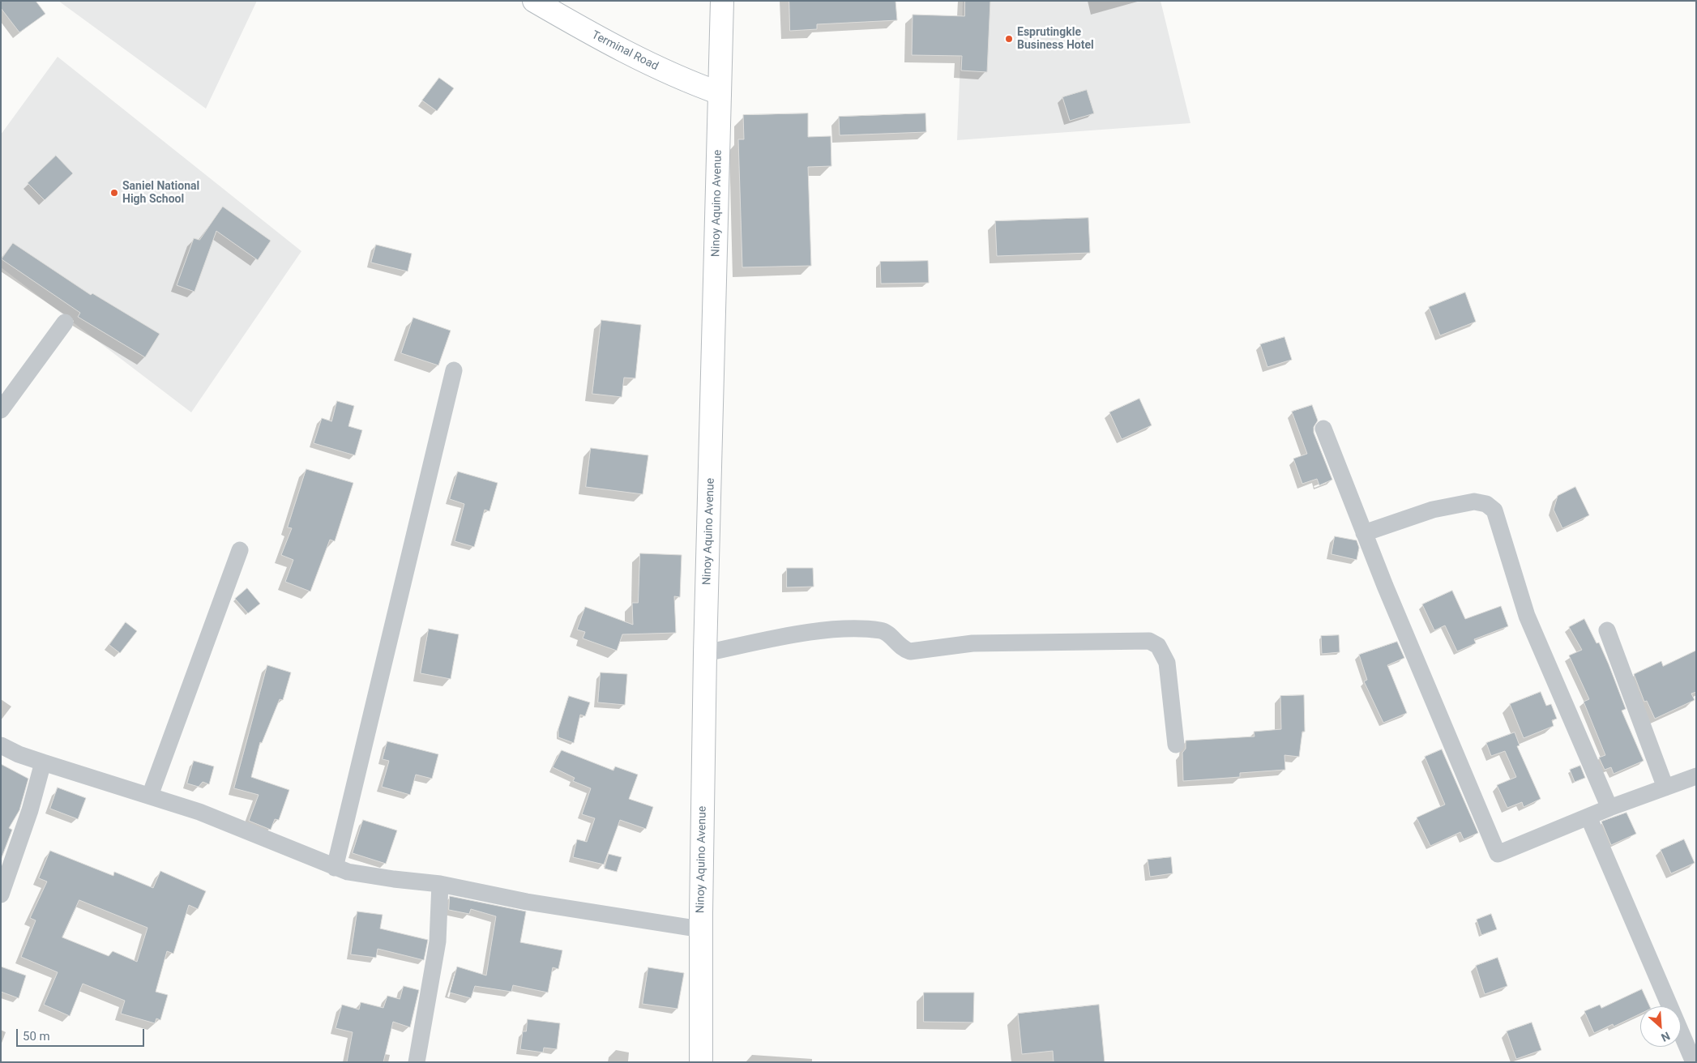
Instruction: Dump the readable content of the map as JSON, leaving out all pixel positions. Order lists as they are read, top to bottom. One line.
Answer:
{"streets":{"main road":["Terminal Road","Ninoy Aquino Avenue"]},"crossings":[["Terminal Road","Ninoy Aquino Avenue"]],"places":["Esprutingkle Business Hotel","Saniel National High School"],"scale_bar":"50 m","north":"bottom right"}
